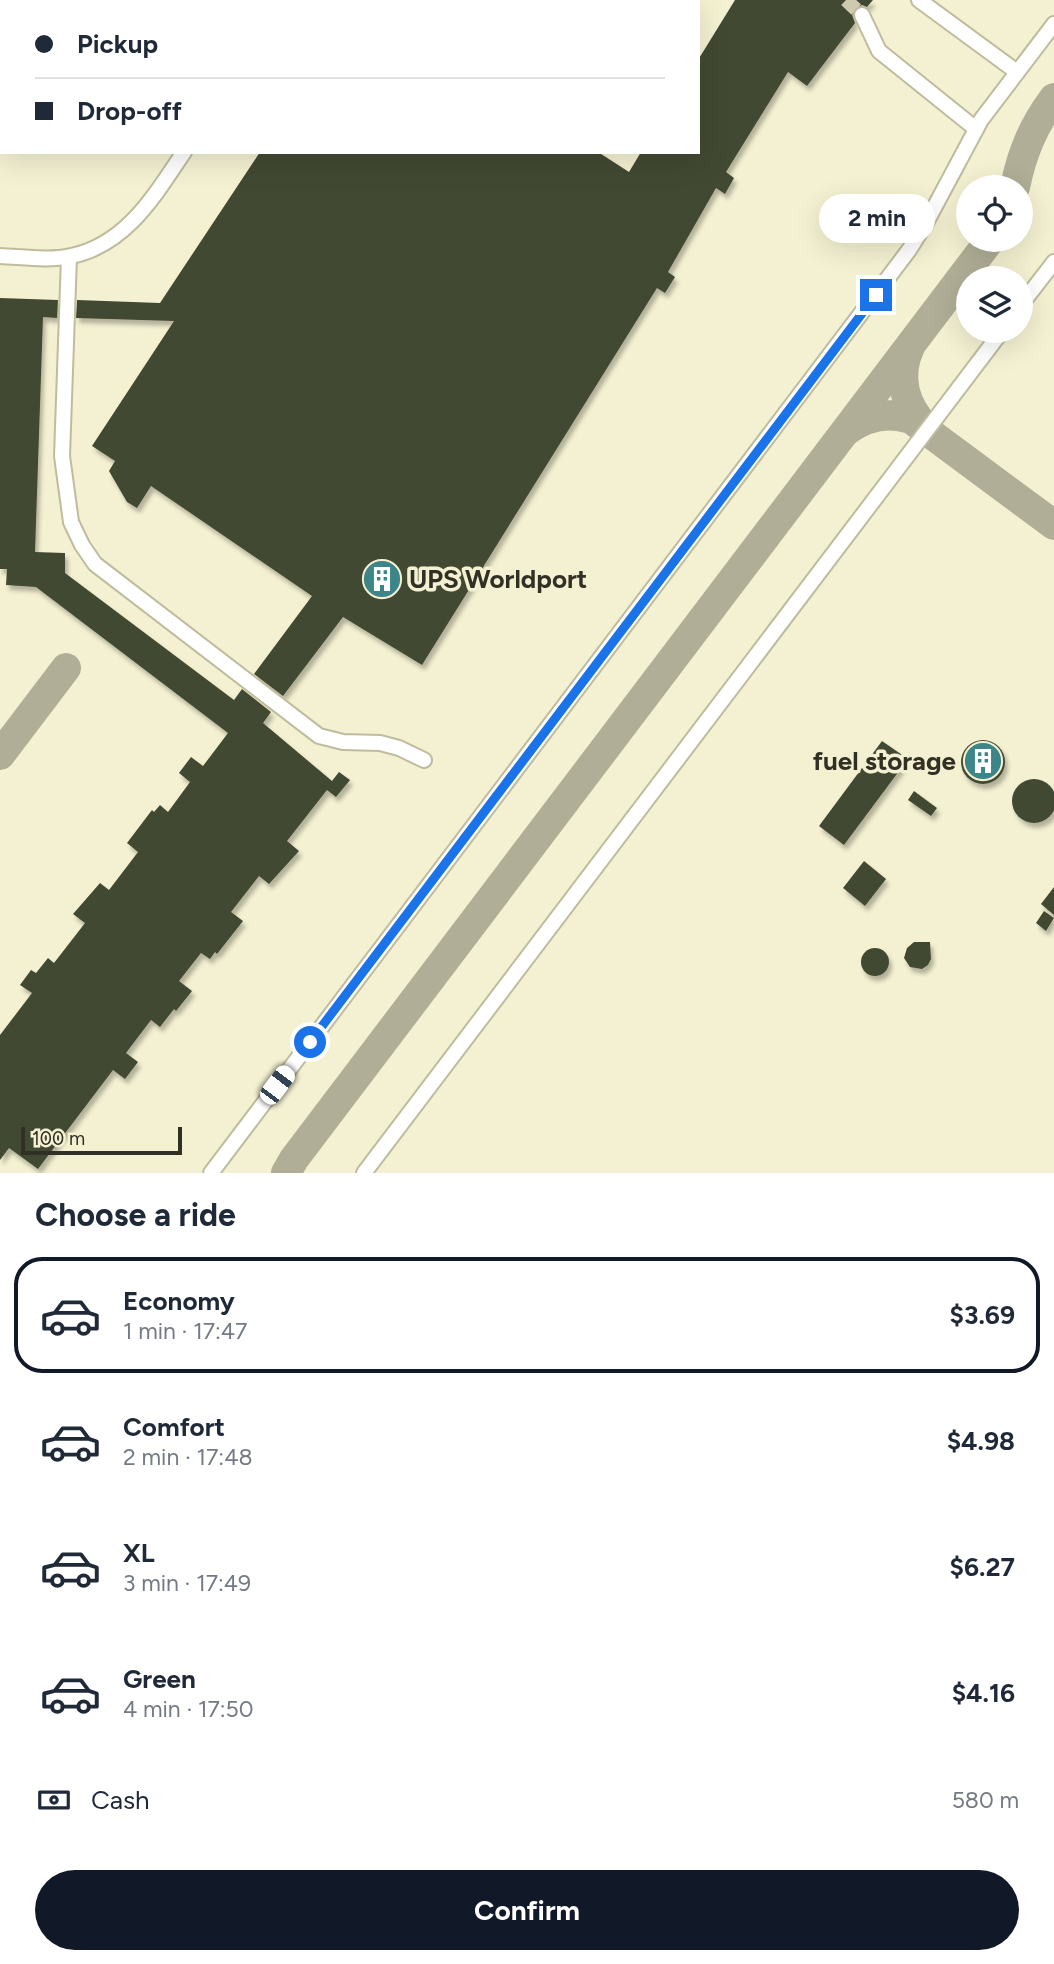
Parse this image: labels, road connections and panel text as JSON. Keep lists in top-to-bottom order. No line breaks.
{"places":{"building":["UPS Worldport","fuel storage"]},"scale_bar":"100 m","page":{"banner":["Pickup","Drop-off"],"bubble":"2 min","scale":"100 m","heading":"Choose a ride","list":[{"name":"Economy","note":"1 min · 17:47","value":"$3.69"},{"name":"Comfort","note":"2 min · 17:48","value":"$4.98"},{"name":"XL","note":"3 min · 17:49","value":"$6.27"},{"name":"Green","note":"4 min · 17:50","value":"$4.16"}],"pay":["Cash","580 m"],"buttons":"Confirm"}}
